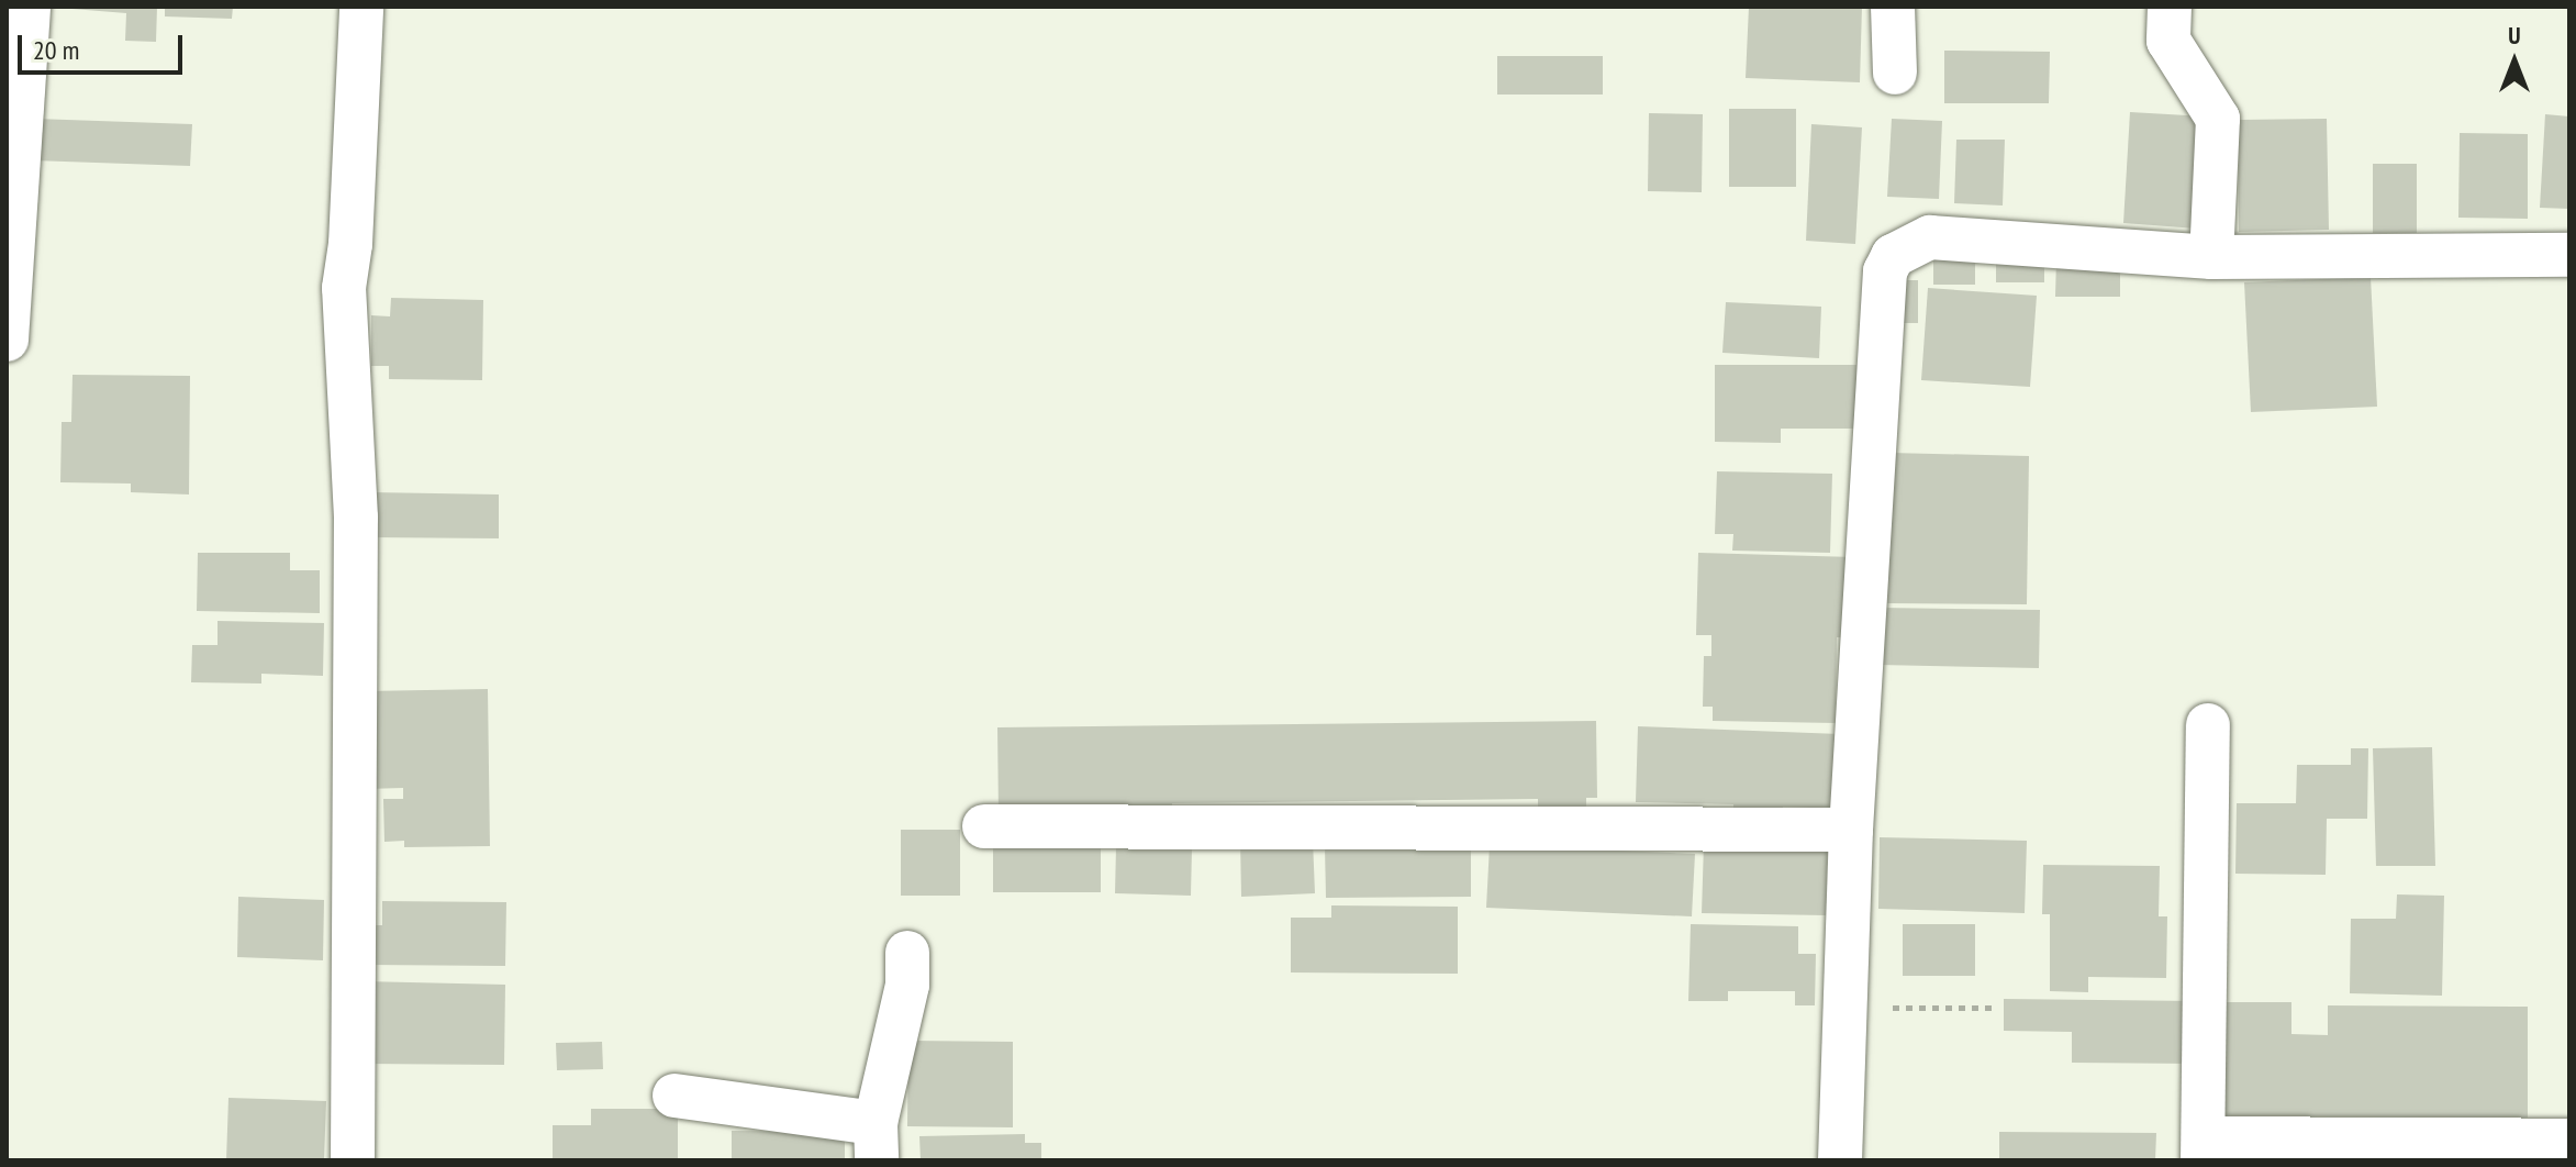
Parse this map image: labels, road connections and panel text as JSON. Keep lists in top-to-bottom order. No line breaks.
{"scale_bar":"20 m","north":"top"}
